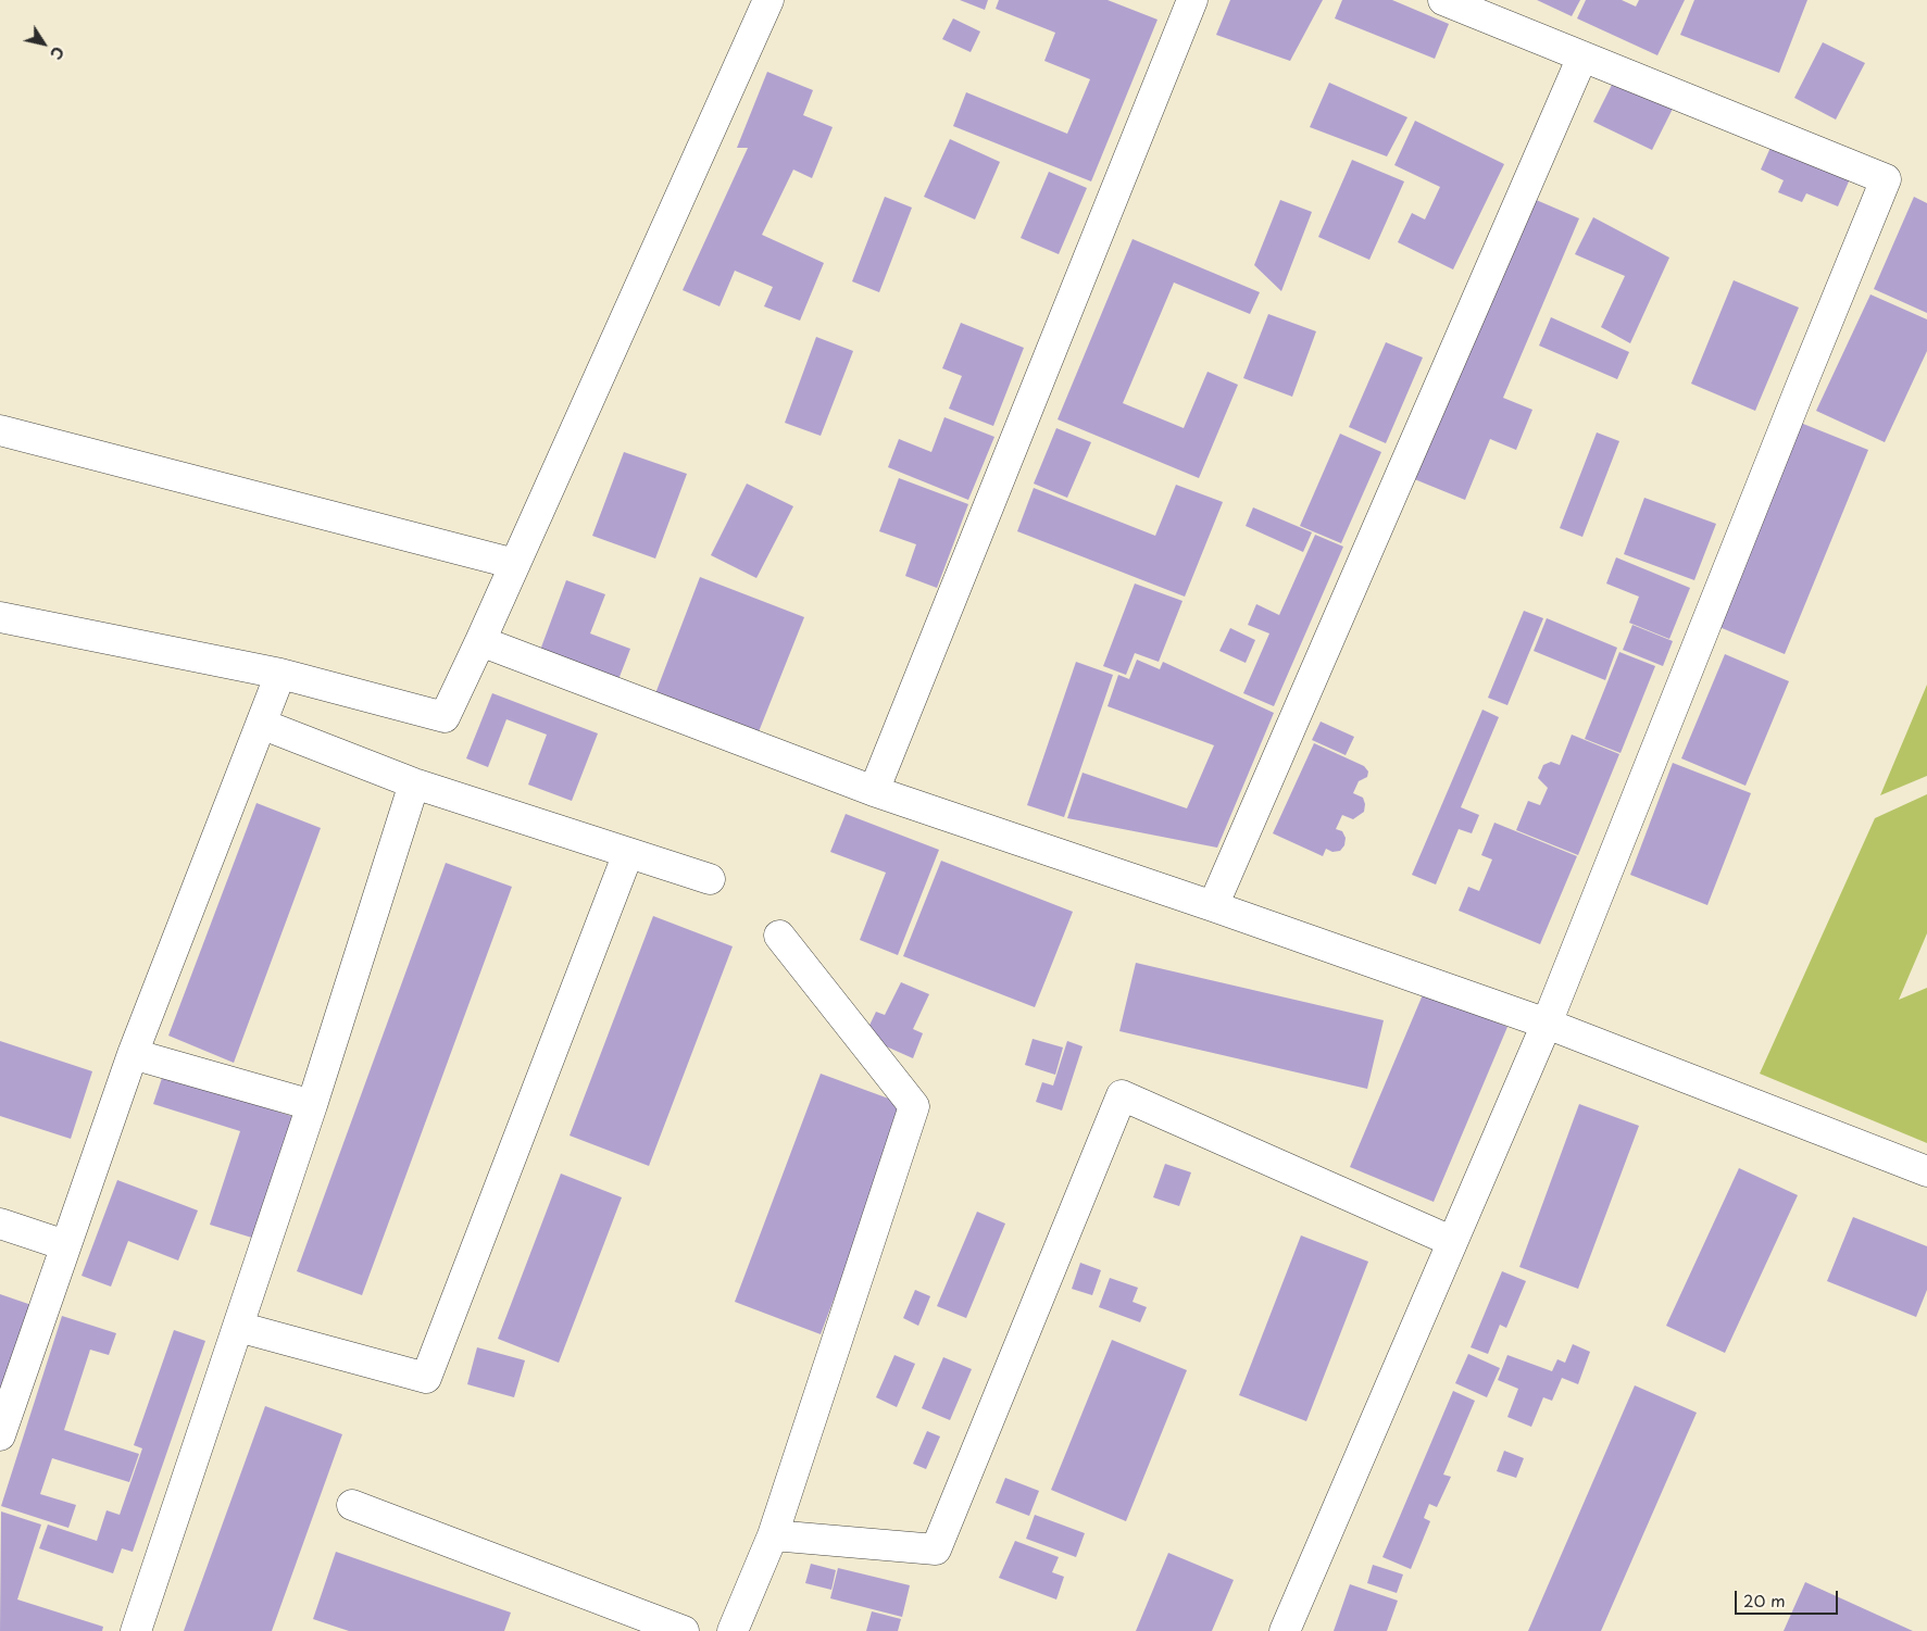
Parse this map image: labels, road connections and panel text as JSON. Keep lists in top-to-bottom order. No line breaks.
{"scale_bar":"20 m","north":"bottom right"}
